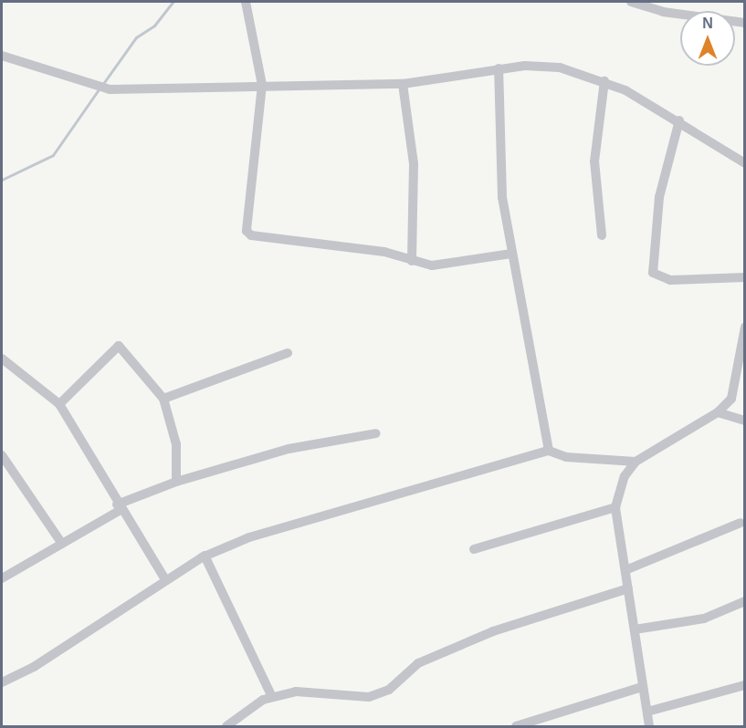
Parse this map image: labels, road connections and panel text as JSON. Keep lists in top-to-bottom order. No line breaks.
{"north":"top"}
